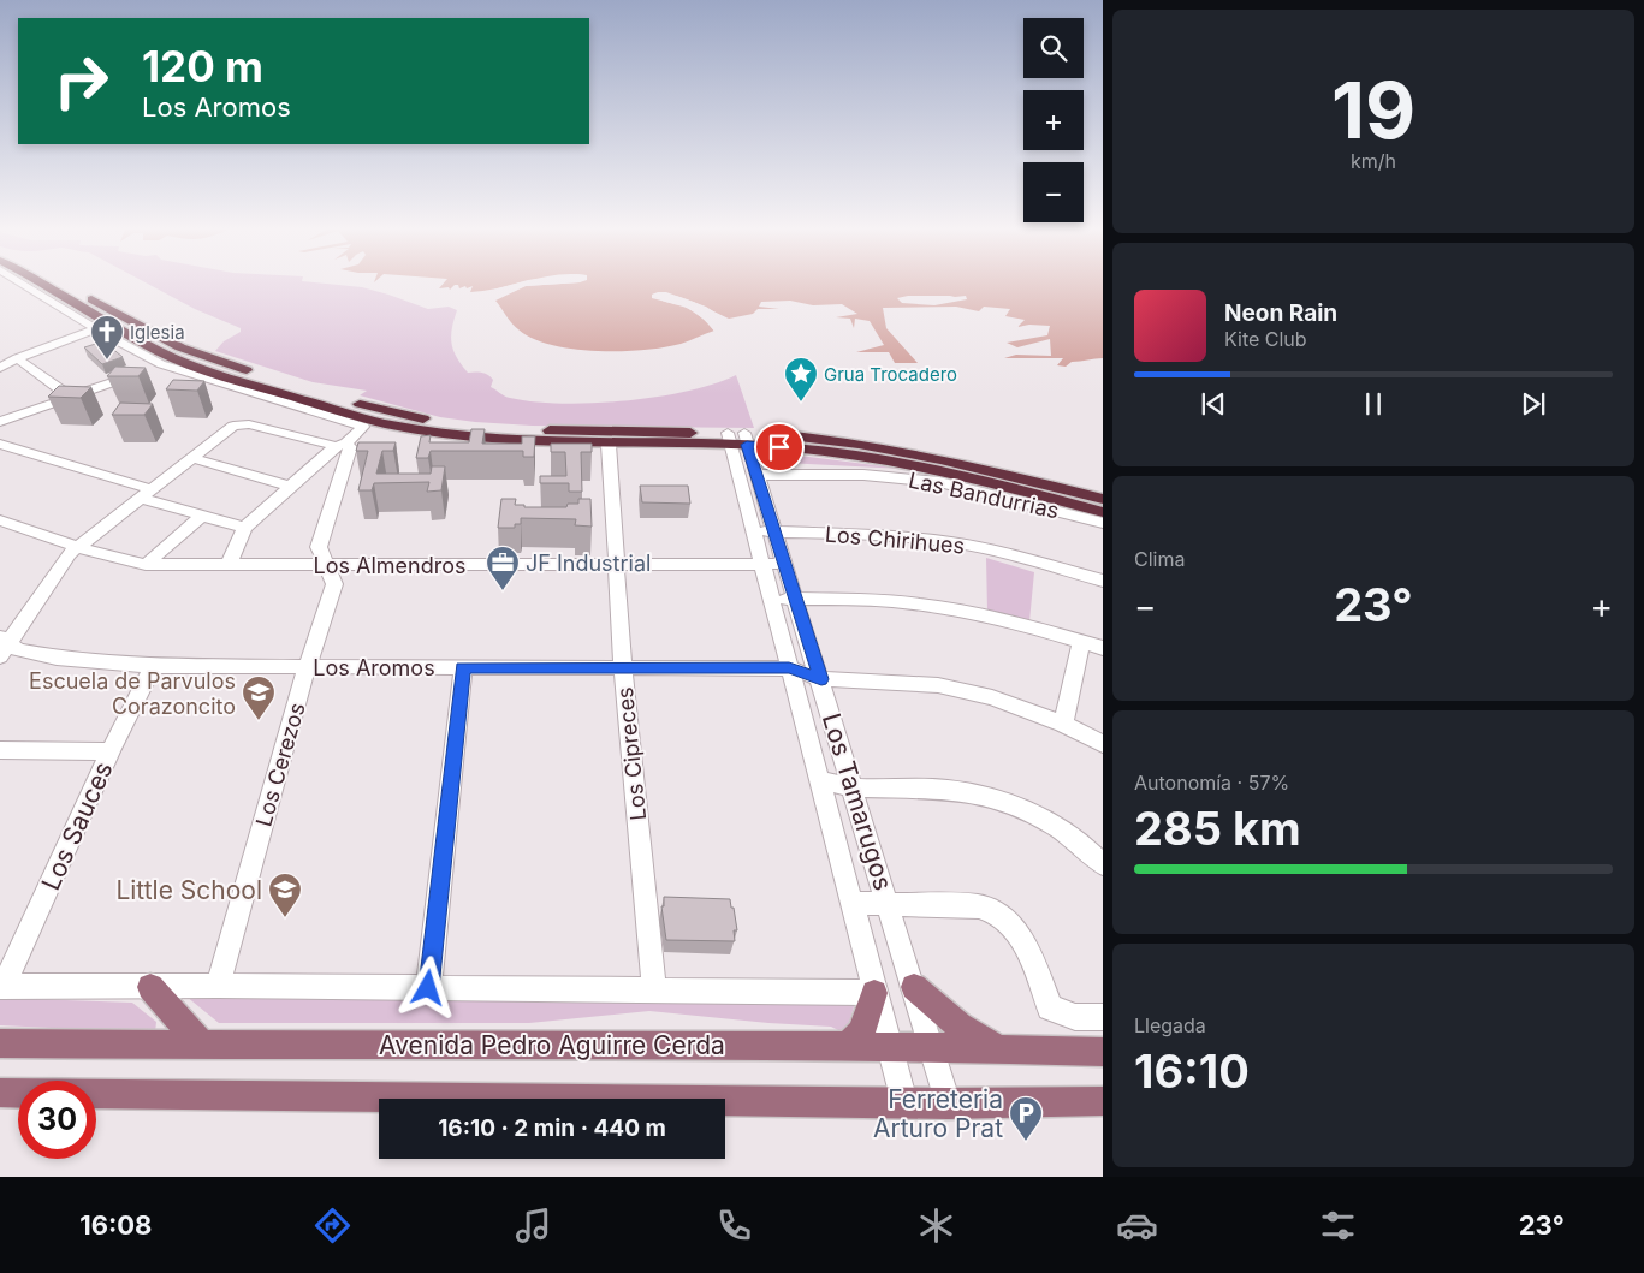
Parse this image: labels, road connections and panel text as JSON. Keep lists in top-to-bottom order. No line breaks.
{"streets":{"main road":["Avenida Pedro Aguirre Cerda"],"street":["Las Bandurrias","Los Chirihues","Los Almendros","Los Aromos","Los Cipreces","Los Cerezos","Los Tamarugos","Los Sauces"]},"crossings":[["Las Bandurrias","Los Tamarugos"],["Los Chirihues","Los Tamarugos"],["Los Almendros","Los Cipreces"],["Los Almendros","Los Cerezos"],["Los Almendros","Los Tamarugos"],["Los Aromos","Los Cipreces"],["Los Aromos","Los Cerezos"],["Los Aromos","Los Tamarugos"],["Los Aromos","Los Sauces"],["Los Tamarugos","Avenida Pedro Aguirre Cerda"]],"places":{"church":["Iglesia"],"place":["Grua Trocadero"],"office":["JF Industrial"],"school or university":["Escuela de Parvulos Corazoncito","Little School"],"parking":["Ferreteria Arturo Prat"]},"page":{"tile":[["19","km/h"],"Clima",["Autonomía · 57%","285 km"],["Llegada","16:10"]],"map_buttons":["+","−"],"turn":["120 m","Los Aromos"],"song":["Neon Rain","Kite Club"],"heat":["−","23°","+"],"limit":"30","trip":"16:10 · 2 min · 440 m","tabs":["16:08","23°"]}}
